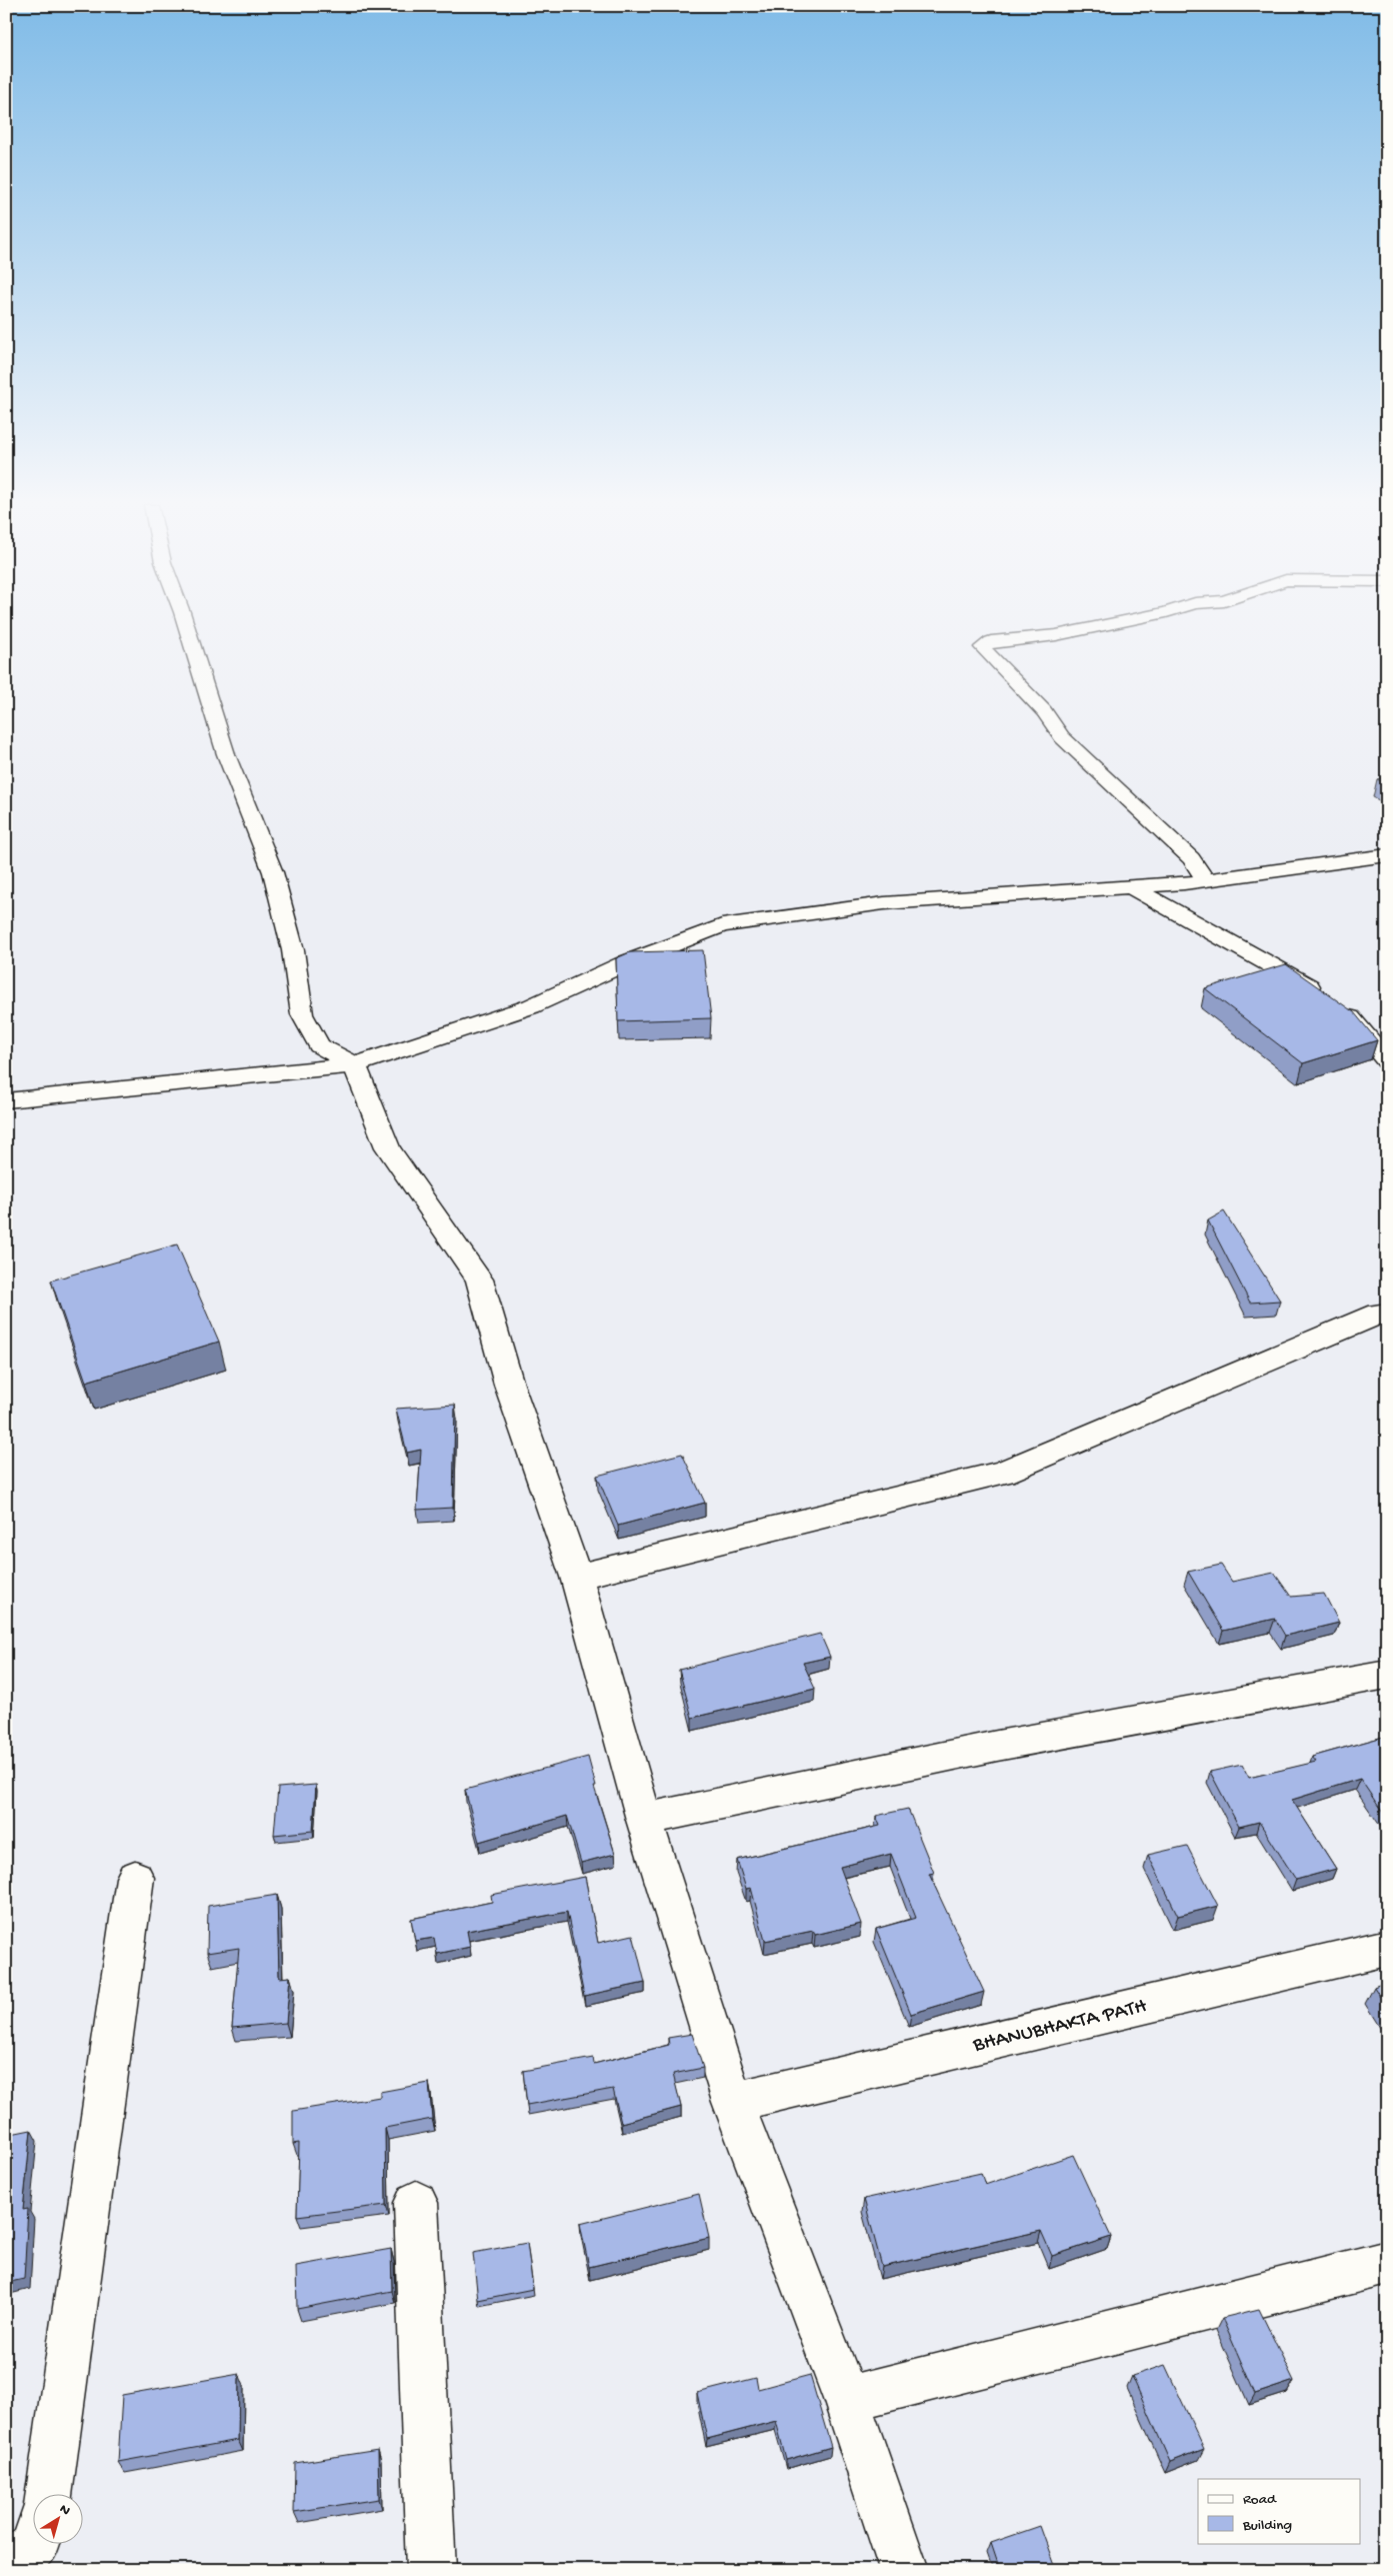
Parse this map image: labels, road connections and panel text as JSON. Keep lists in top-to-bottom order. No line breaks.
{"streets":{"street":["BHANUBHAKTA PATH"]},"legend":["Road","Building"],"north":"top right"}
